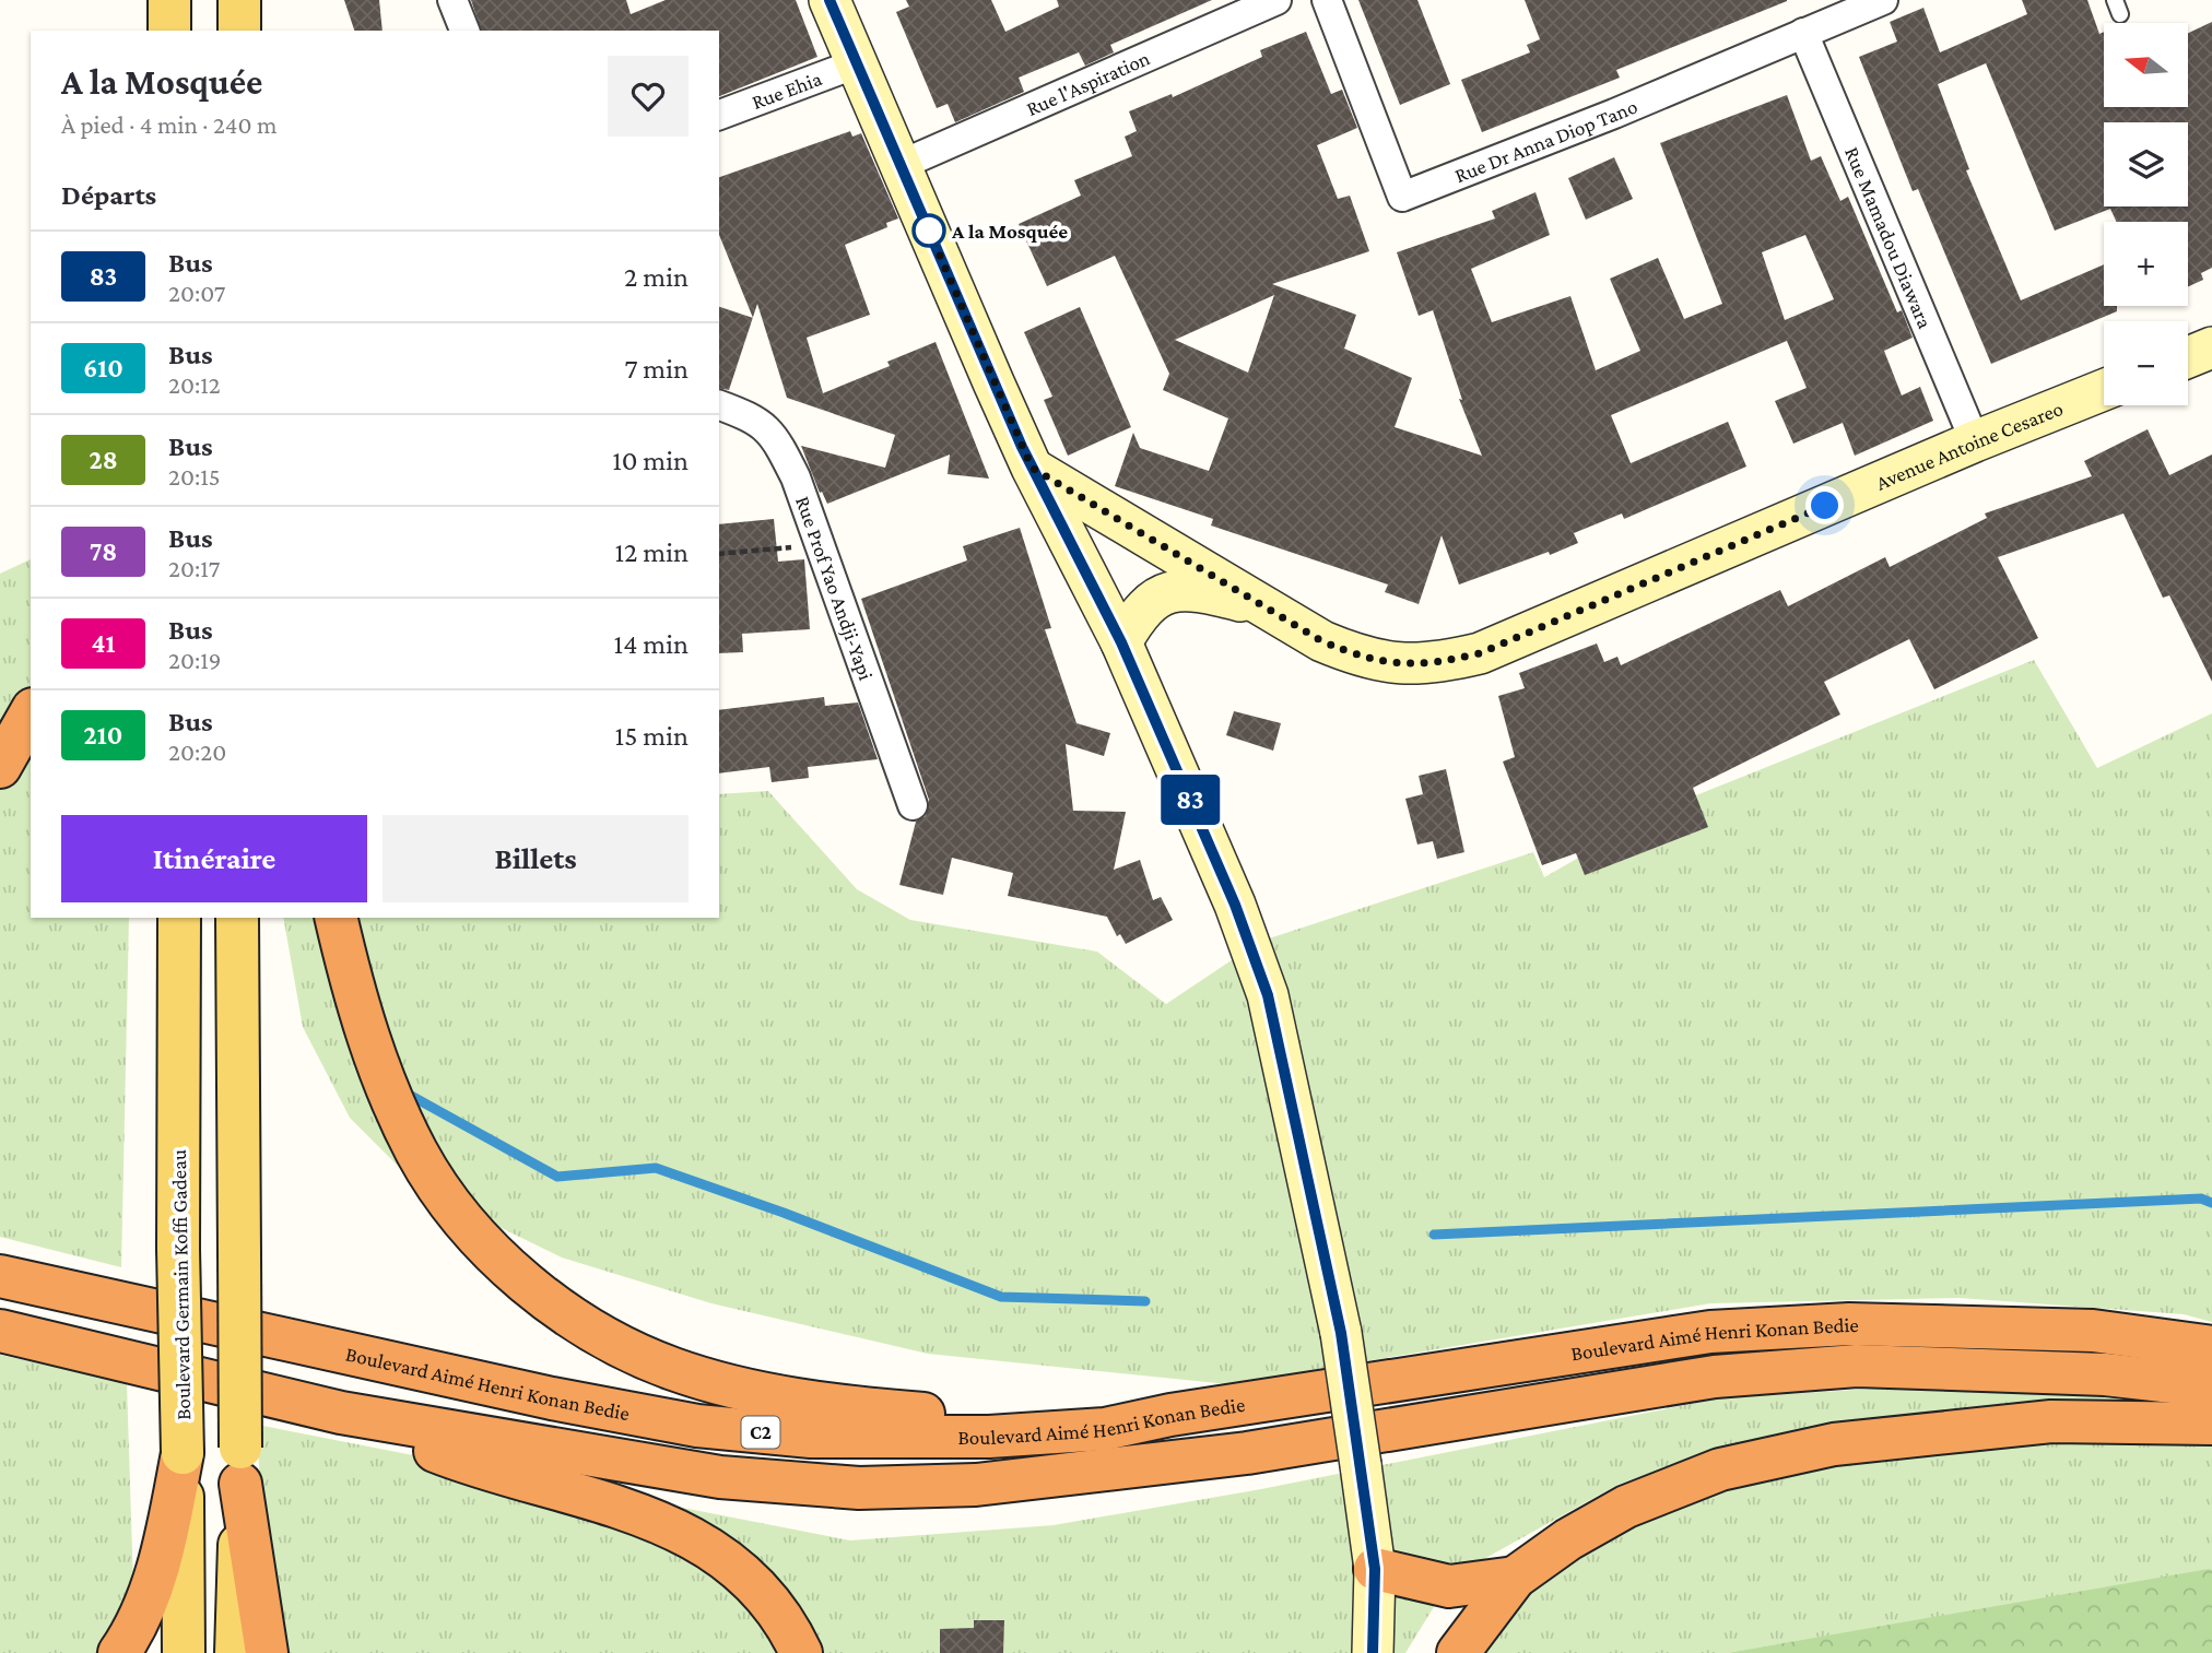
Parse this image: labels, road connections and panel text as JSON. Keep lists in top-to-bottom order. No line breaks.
{"streets":{"highway":["Boulevard Aimé Henri Konan Bedie","C2"],"main road":["Boulevard Germain Koffi Gadeau"],"street":["Rue l'Aspiration","Rue Ehia","Rue Dr Anna Diop Tano","Rue Mamadou Diawara","Avenue Antoine Cesareo","Rue Prof Yao Andji-Yapi"]},"crossings":[["Rue Dr Anna Diop Tano","Rue Mamadou Diawara"],["Rue Mamadou Diawara","Avenue Antoine Cesareo"]],"places":["A la Mosquée"],"lines":["bus line 83"],"north":"left","page":{"on_map":"83","map_buttons":["+","−"],"heading":[["A la Mosquée","À pied · 4 min · 240 m"],"Départs"],"list":[{"mark":"83","name":"Bus","note":"20:07","value":"2 min"},{"mark":"610","name":"Bus","note":"20:12","value":"7 min"},{"mark":"28","name":"Bus","note":"20:15","value":"10 min"},{"mark":"78","name":"Bus","note":"20:17","value":"12 min"},{"mark":"41","name":"Bus","note":"20:19","value":"14 min"},{"mark":"210","name":"Bus","note":"20:20","value":"15 min"}],"buttons":["Itinéraire","Billets"]}}
